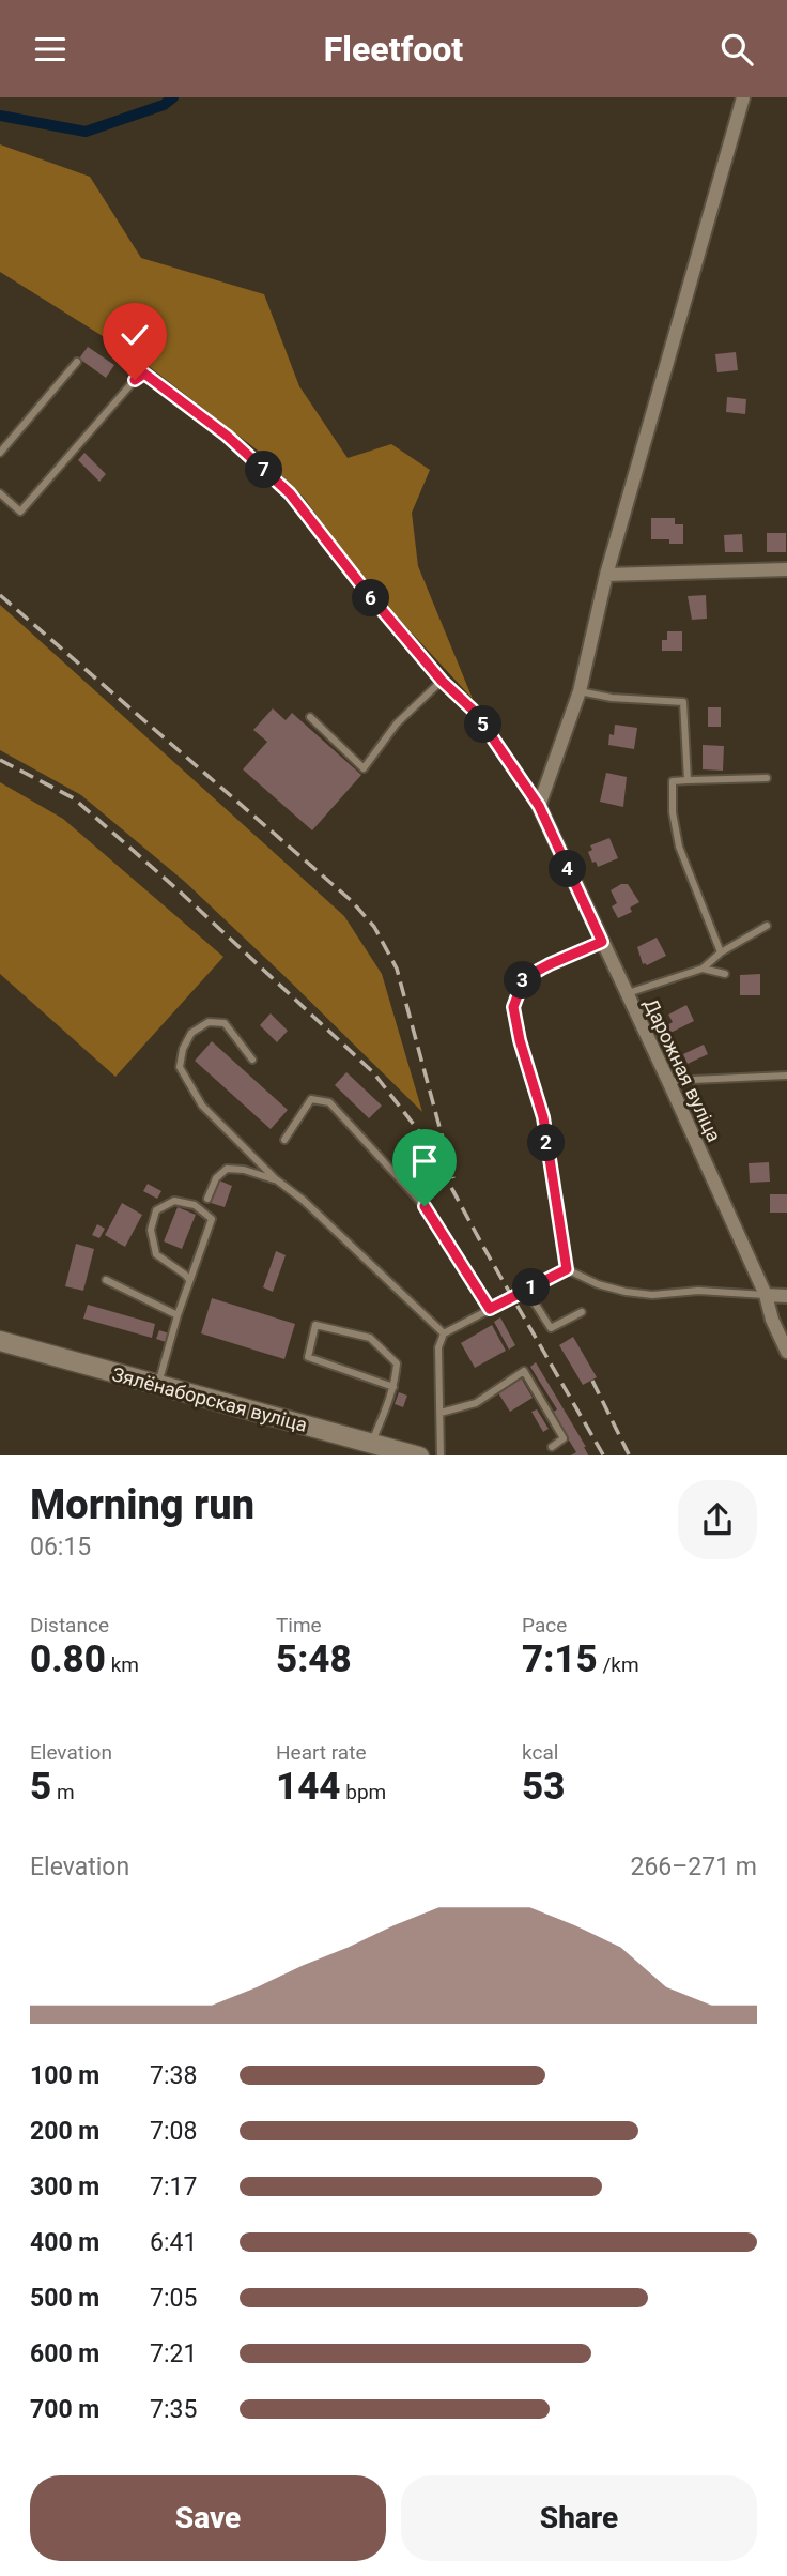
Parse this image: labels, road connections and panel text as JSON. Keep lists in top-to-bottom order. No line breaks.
{"streets":{"main road":["Зялёнаборская вуліца"],"street":["Дарожная вуліца"]},"page":{"header":"Fleetfoot","pins":["7","6","5","4","3","2","1"],"heading":["Morning run","06:15"],"stats":[["Distance","0.80 km"],["Time","5:48"],["Pace","7:15 /km"],["Elevation","5 m"],["Heart rate","144 bpm"],["kcal","53"]],"chart":["Elevation","266–271 m"],"list":[{"name":"100 m","note":"7:38"},{"name":"200 m","note":"7:08"},{"name":"300 m","note":"7:17"},{"name":"400 m","note":"6:41"},{"name":"500 m","note":"7:05"},{"name":"600 m","note":"7:21"},{"name":"700 m","note":"7:35"}],"buttons":["Save","Share"]}}
